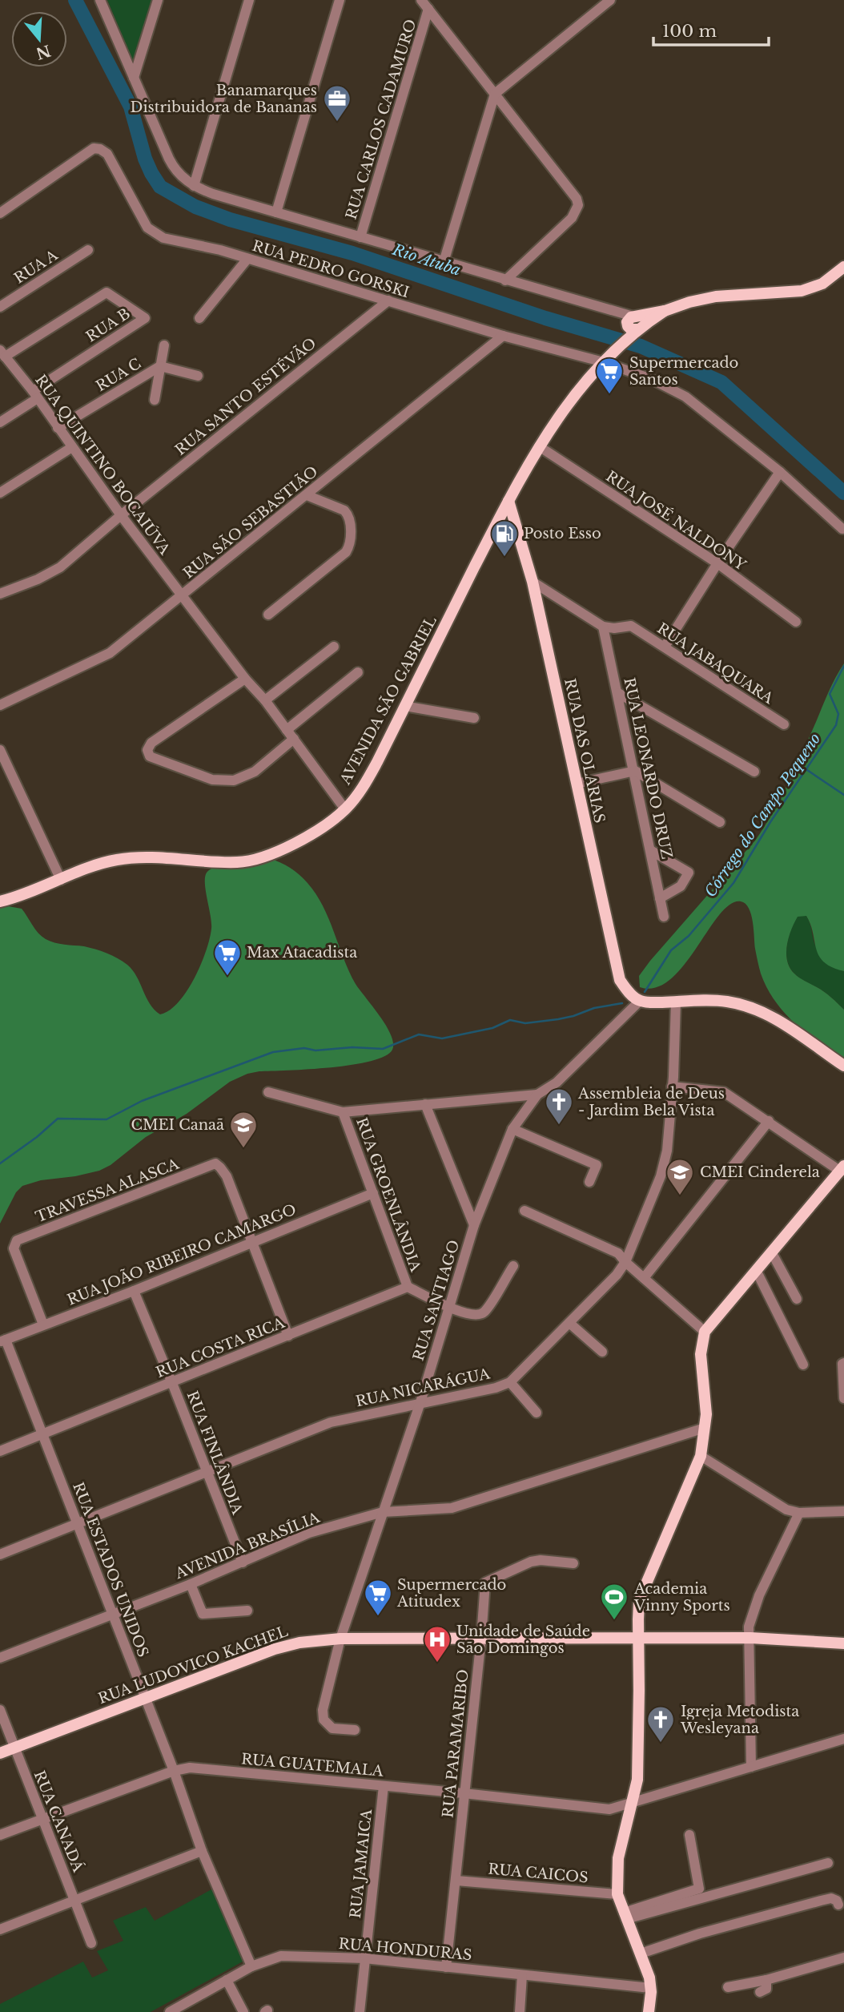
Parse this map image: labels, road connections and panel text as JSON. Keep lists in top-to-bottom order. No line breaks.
{"streets":{"main road":["AVENIDA SÃO GABRIEL","RUA DAS OLARIAS","RUA LUDOVICO KACHEL"],"street":["RUA CARLOS CADAMURO","RUA A","RUA PEDRO GORSKI","RUA B","RUA C","RUA SANTO ESTÉVÃO","RUA QUINTINO BOCAIÚVA","RUA JOSÉ NALDONY","RUA SÃO SEBASTIÃO","RUA JABAQUARA","RUA LEONARDO DRUZ","TRAVESSA ALASCA","RUA GROENLÂNDIA","RUA JOÃO RIBEIRO CAMARGO","RUA SANTIAGO","RUA COSTA RICA","RUA NICARÁGUA","RUA FINLÂNDIA","AVENIDA BRASÍLIA","RUA ESTADOS UNIDOS","RUA PARAMARIBO","RUA GUATEMALA","RUA CANADÁ","RUA JAMAICA","RUA CAICOS","RUA HONDURAS"]},"crossings":[["RUA PEDRO GORSKI","RUA SANTO ESTÉVÃO"],["RUA PEDRO GORSKI","RUA SÃO SEBASTIÃO"],["RUA PEDRO GORSKI","AVENIDA SÃO GABRIEL"],["RUA B","RUA QUINTINO BOCAIÚVA"],["RUA C","RUA QUINTINO BOCAIÚVA"],["RUA SANTO ESTÉVÃO","RUA QUINTINO BOCAIÚVA"],["RUA QUINTINO BOCAIÚVA","RUA SÃO SEBASTIÃO"],["RUA QUINTINO BOCAIÚVA","AVENIDA SÃO GABRIEL"],["RUA JOSÉ NALDONY","AVENIDA SÃO GABRIEL"],["RUA JABAQUARA","RUA LEONARDO DRUZ"],["AVENIDA SÃO GABRIEL","RUA DAS OLARIAS"],["RUA DAS OLARIAS","RUA SANTIAGO"],["TRAVESSA ALASCA","RUA JOÃO RIBEIRO CAMARGO"],["RUA GROENLÂNDIA","RUA JOÃO RIBEIRO CAMARGO"],["RUA GROENLÂNDIA","RUA COSTA RICA"],["RUA JOÃO RIBEIRO CAMARGO","RUA FINLÂNDIA"],["RUA JOÃO RIBEIRO CAMARGO","RUA ESTADOS UNIDOS"],["RUA SANTIAGO","RUA NICARÁGUA"],["RUA SANTIAGO","AVENIDA BRASÍLIA"],["RUA SANTIAGO","RUA LUDOVICO KACHEL"],["RUA COSTA RICA","RUA FINLÂNDIA"],["RUA COSTA RICA","RUA ESTADOS UNIDOS"],["RUA NICARÁGUA","RUA FINLÂNDIA"],["RUA NICARÁGUA","RUA ESTADOS UNIDOS"],["RUA FINLÂNDIA","AVENIDA BRASÍLIA"],["AVENIDA BRASÍLIA","RUA ESTADOS UNIDOS"],["RUA ESTADOS UNIDOS","RUA LUDOVICO KACHEL"],["RUA ESTADOS UNIDOS","RUA GUATEMALA"],["RUA ESTADOS UNIDOS","RUA HONDURAS"],["RUA LUDOVICO KACHEL","RUA PARAMARIBO"],["RUA LUDOVICO KACHEL","RUA CANADÁ"],["RUA PARAMARIBO","RUA GUATEMALA"],["RUA PARAMARIBO","RUA CAICOS"],["RUA PARAMARIBO","RUA HONDURAS"],["RUA GUATEMALA","RUA CANADÁ"],["RUA GUATEMALA","RUA JAMAICA"],["RUA JAMAICA","RUA HONDURAS"]],"water":["Rio Atuba","Córrego do Campo Pequeno"],"places":{"office":["Banamarques Distribuidora de Bananas"],"supermarket":["Supermercado Santos","Max Atacadista","Supermercado Atitudex"],"fuel station":["Posto Esso"],"church":["Assembleia de Deus - Jardim Bela Vista","Igreja Metodista Wesleyana"],"school or university":["CMEI Canaã","CMEI Cinderela"],"sports":["Academia Vinny Sports"],"hospital":["Unidade de Saúde São Domingos"]},"scale_bar":"100 m","north":"bottom"}
